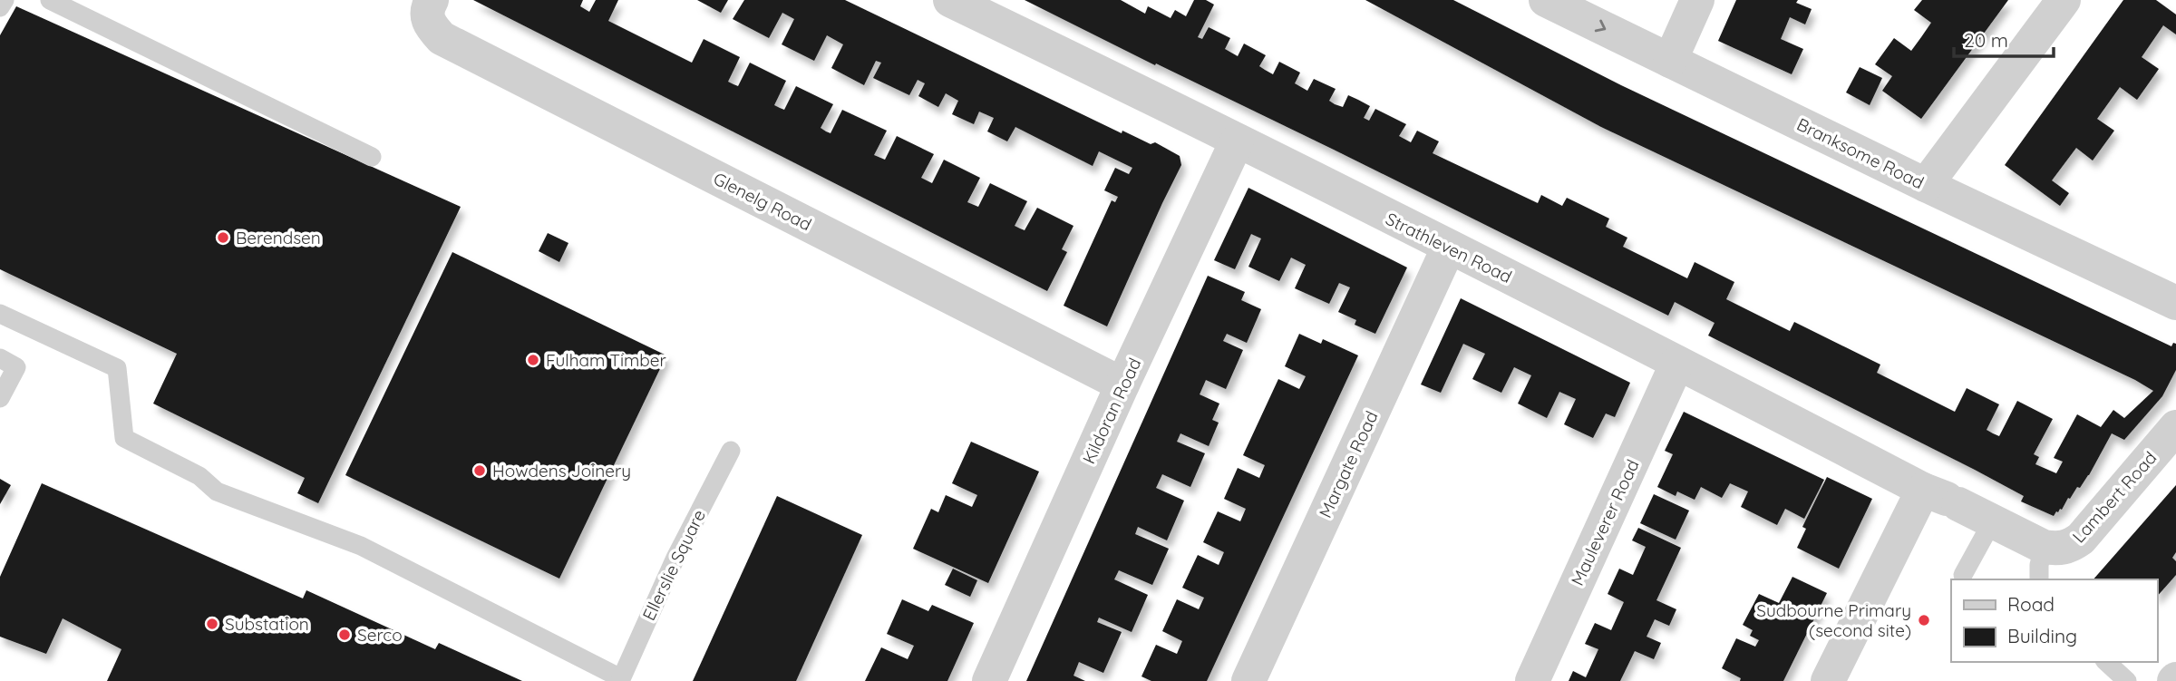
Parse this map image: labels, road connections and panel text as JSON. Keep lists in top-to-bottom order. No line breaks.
{"streets":{"street":["Branksome Road","Glenelg Road","Strathleven Road","Kildoran Road","Margate Road","Lambert Road","Mauleverer Road"],"lane":["Ellerslie Square"]},"crossings":[["Glenelg Road","Kildoran Road"],["Strathleven Road","Kildoran Road"],["Strathleven Road","Margate Road"],["Strathleven Road","Lambert Road"],["Strathleven Road","Mauleverer Road"]],"places":["Berendsen","Fulham Timber","Howdens Joinery","Sudbourne Primary (second site)","Substation","Serco"],"legend":["Road","Building"],"scale_bar":"20 m"}
